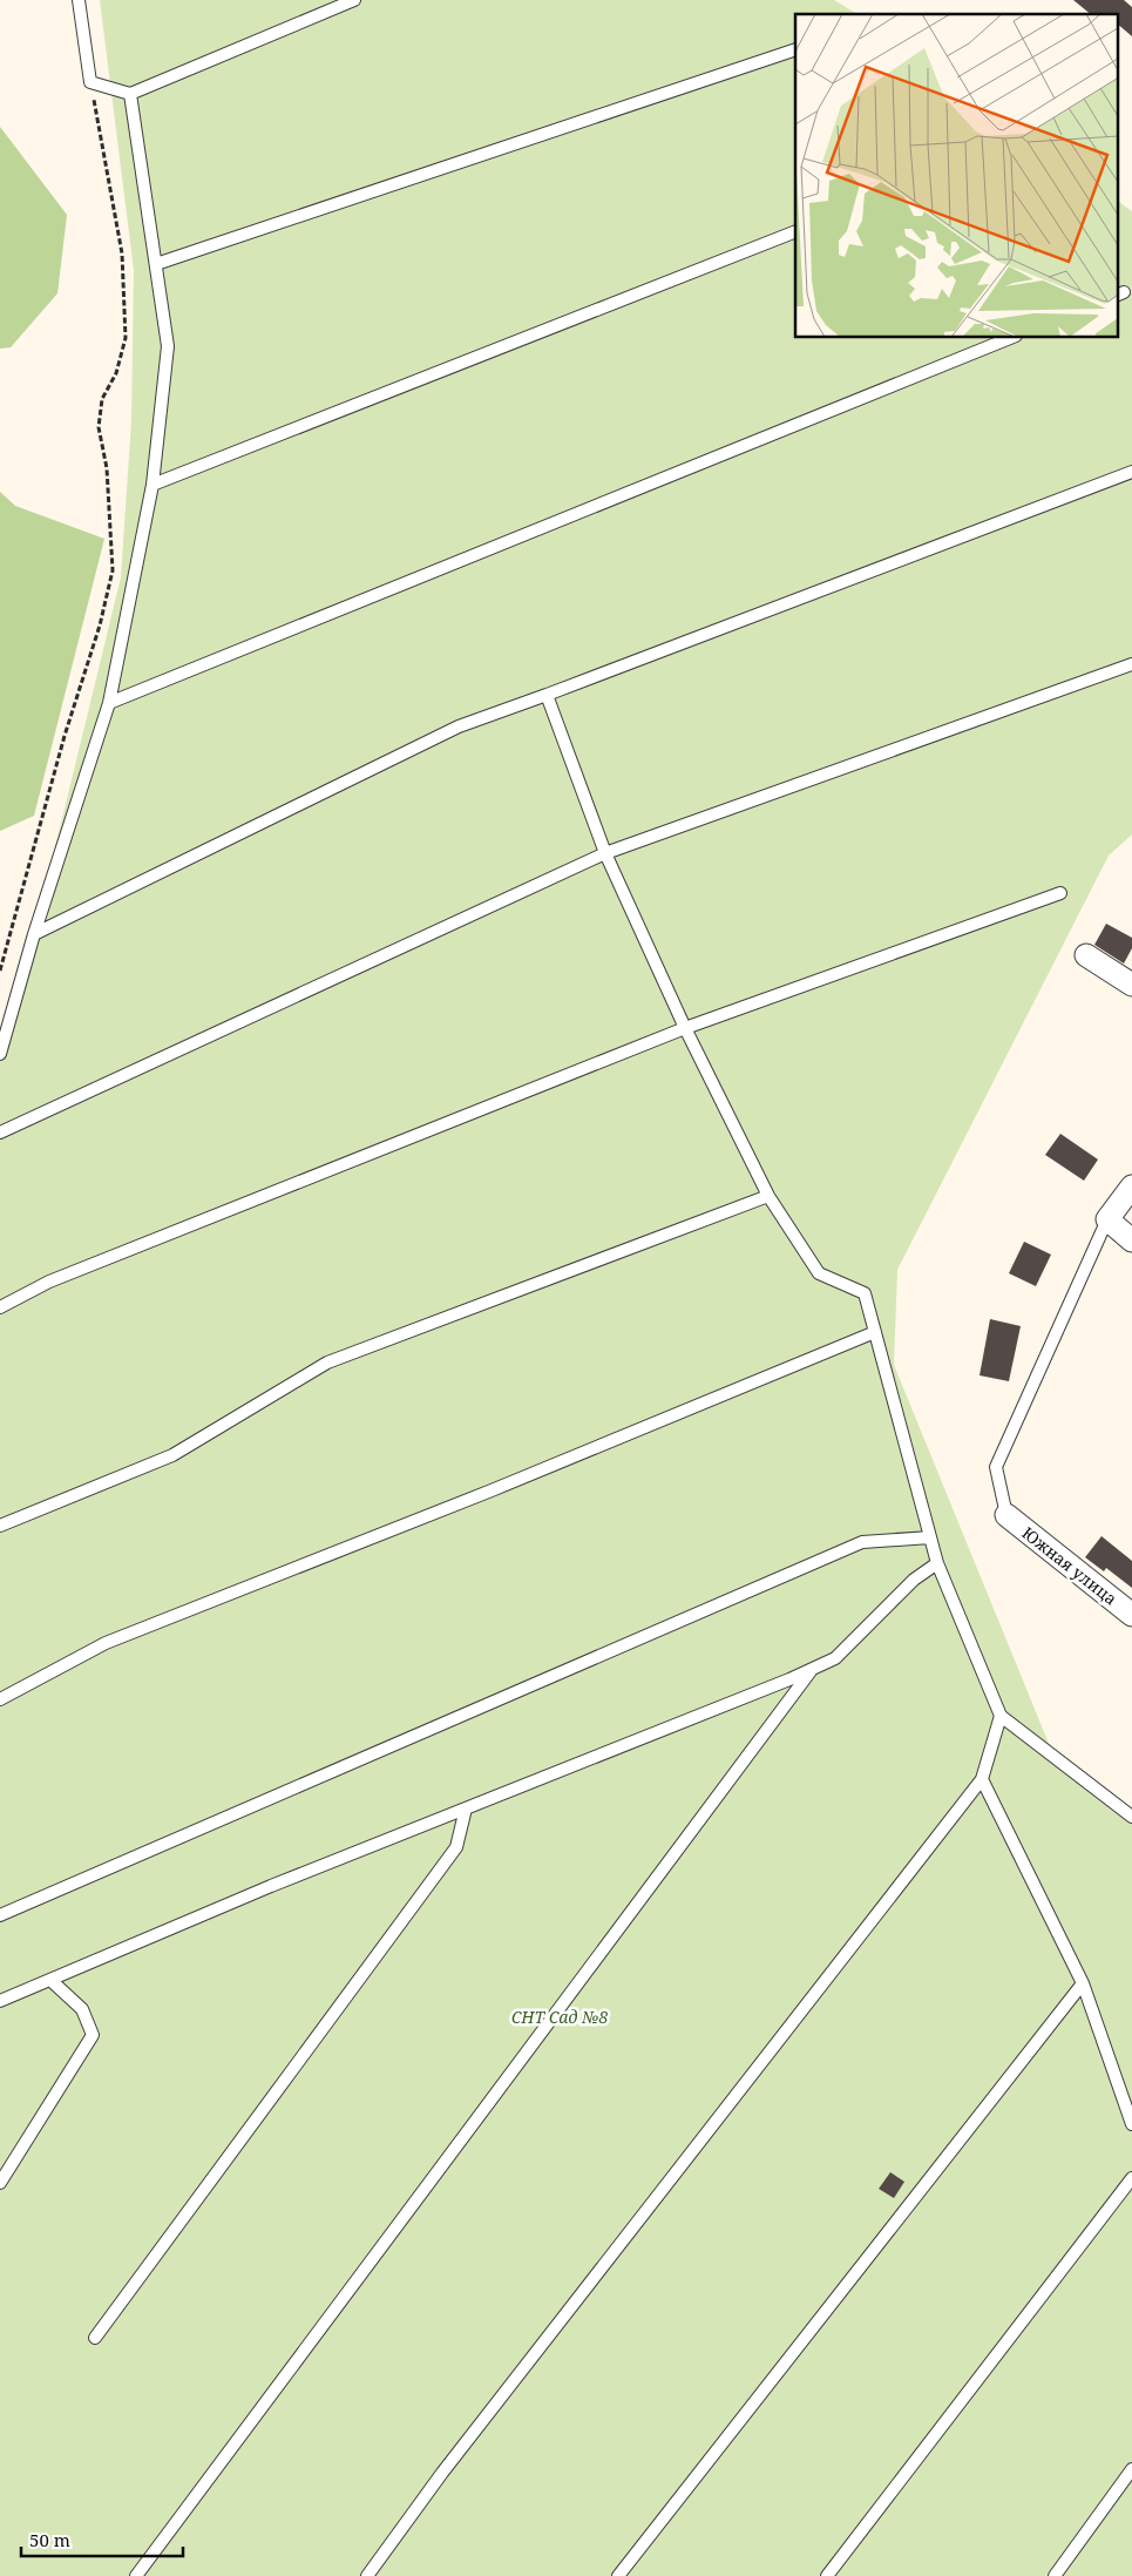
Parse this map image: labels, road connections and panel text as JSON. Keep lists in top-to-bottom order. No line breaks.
{"streets":{"street":["Южная улица"]},"parks":["СНТ Сад №8"],"scale_bar":"50 m"}
